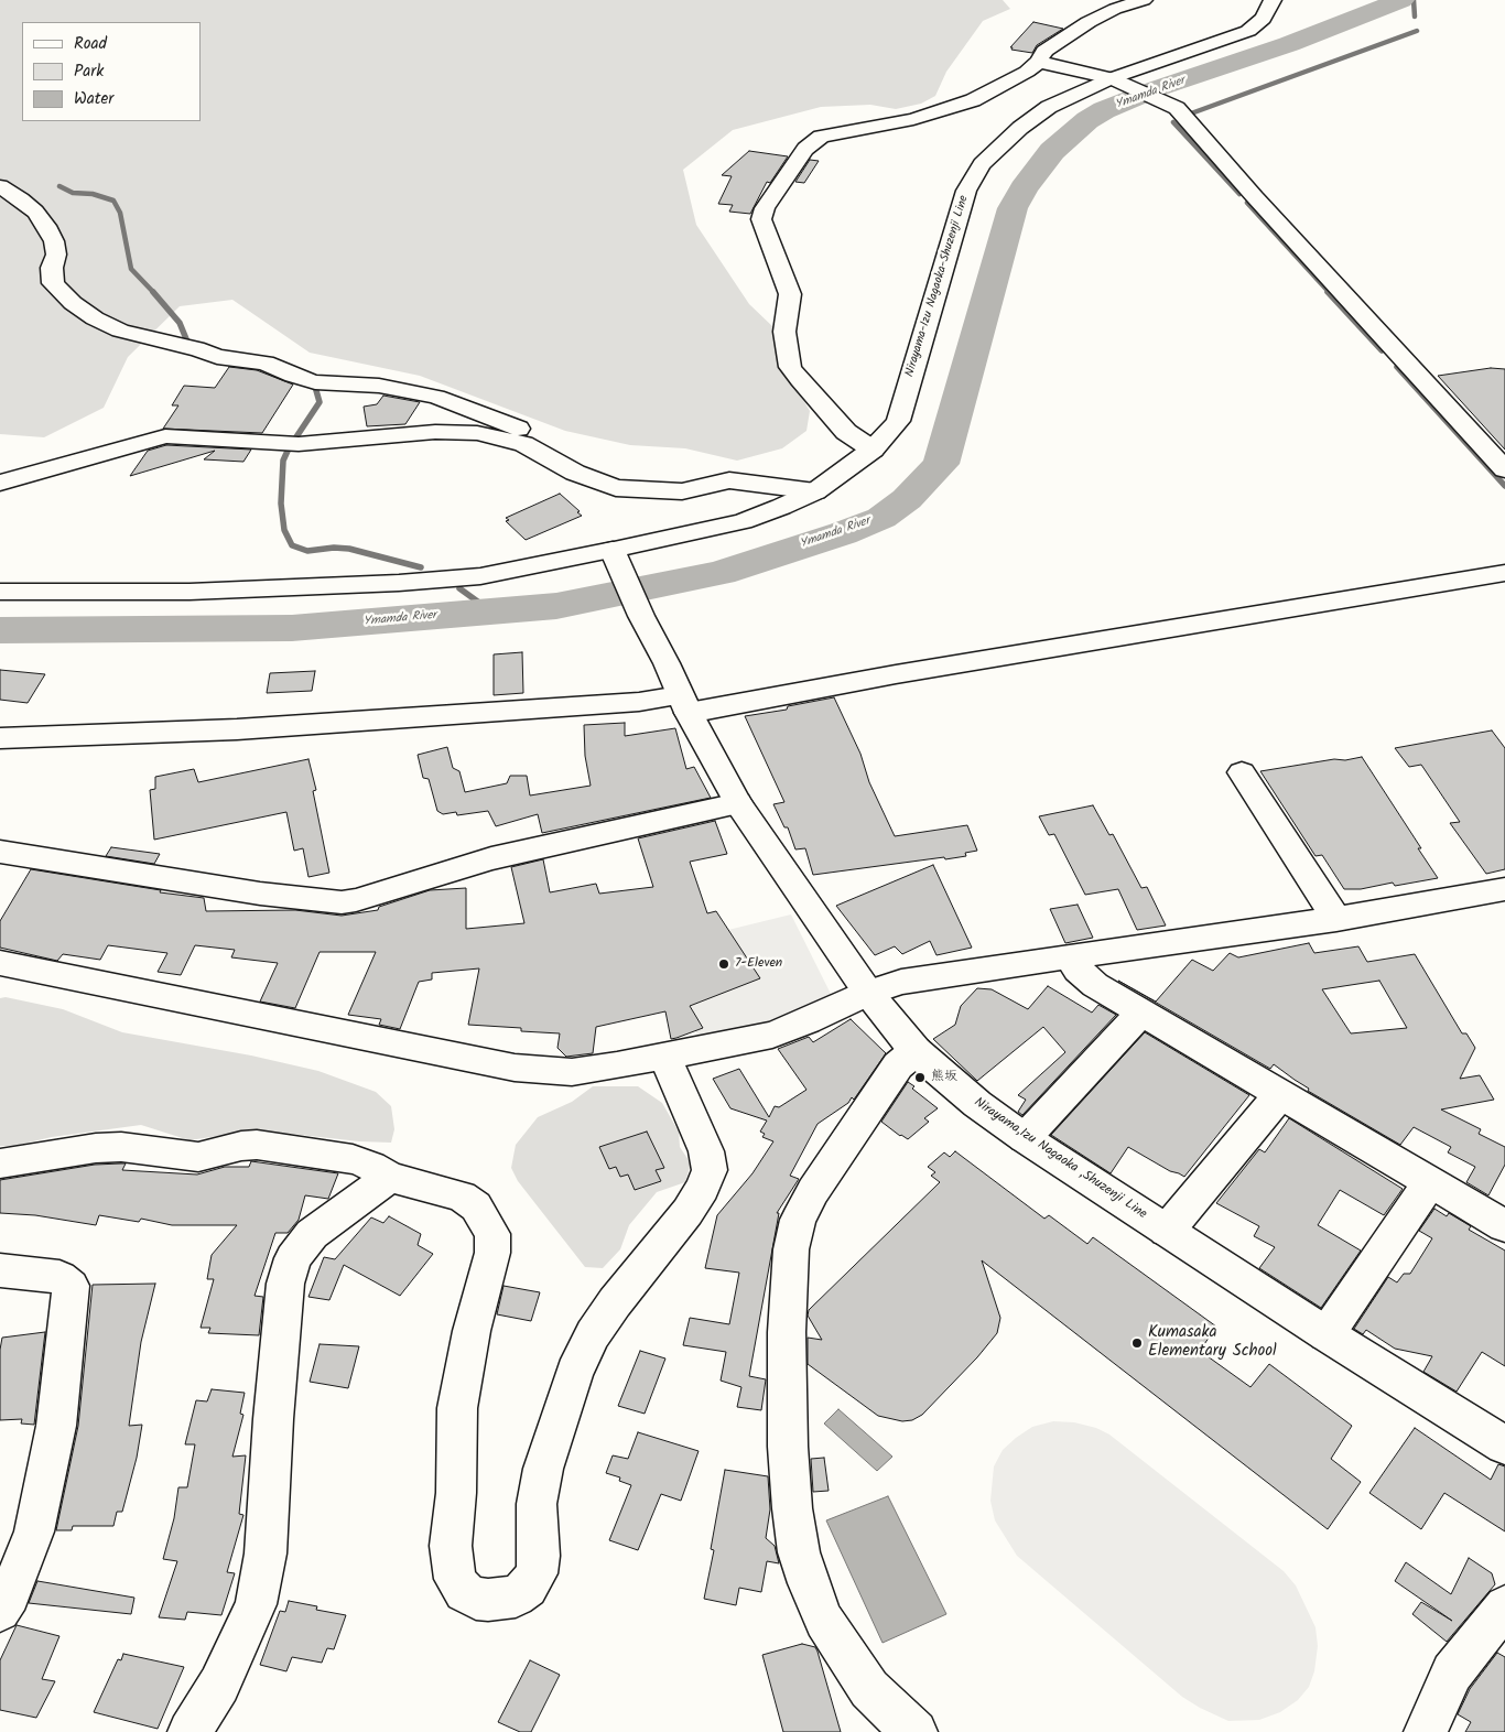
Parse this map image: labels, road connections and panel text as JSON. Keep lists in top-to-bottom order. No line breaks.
{"streets":{"street":["Nirayama-Izu Nagaoka-Shuzenji Line","Nirayama,Izu Nagaoka ,Shuzenji Line"]},"crossings":[["Nirayama-Izu Nagaoka-Shuzenji Line","Nirayama,Izu Nagaoka ,Shuzenji Line"]],"water":["Ymamda River"],"places":["7-Eleven","熊坂","Kumasaka Elementary School"],"legend":["Road","Park","Water"]}
